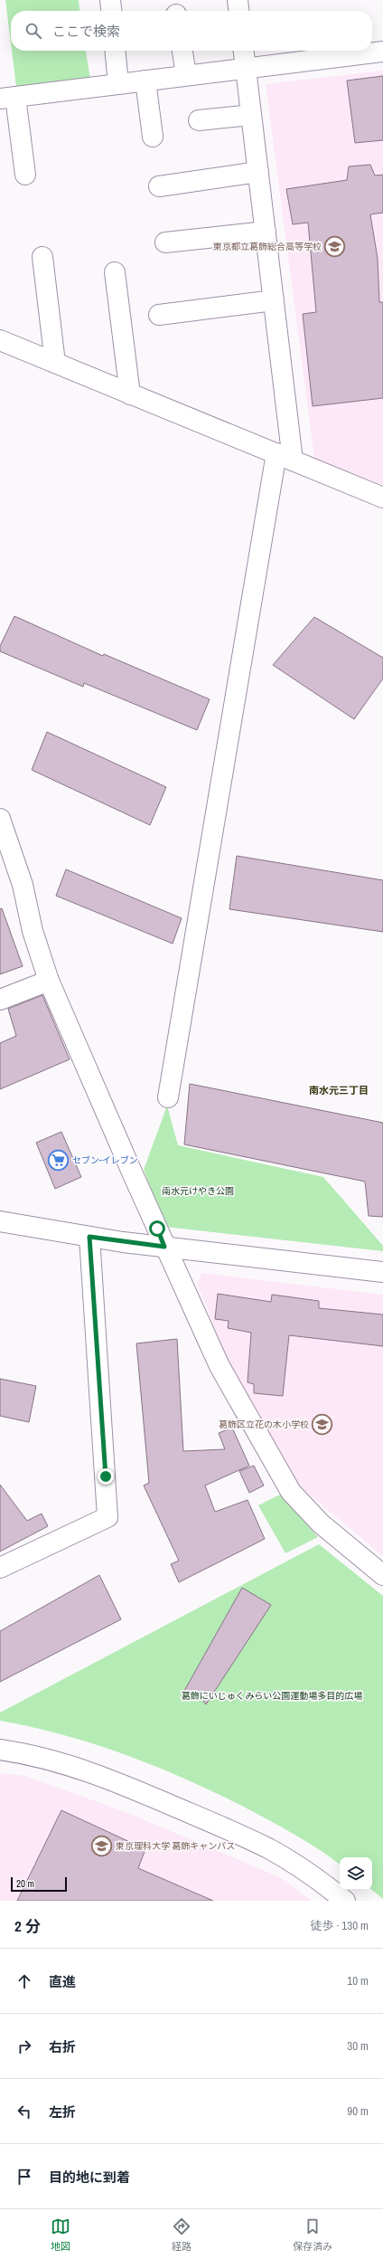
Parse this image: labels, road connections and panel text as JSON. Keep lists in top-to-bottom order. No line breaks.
{"districts":["南水元三丁目"],"parks":["南水元けやき公園","葛飾にいじゅくみらい公園運動場多目的広場"],"places":{"school or university":["東京都立葛飾総合高等学校","葛飾区立花の木小学校","東京理科大学 葛飾キャンパス"],"supermarket":["セブン-イレブン"]},"scale_bar":"20 m","page":{"search":"ここで検索","scale":"20 m","heading":["2 分","徒歩 · 130 m"],"list":[["直進","10 m"],["右折","30 m"],["左折","90 m"],"目的地に到着"],"nav":["地図","経路","保存済み"]}}
